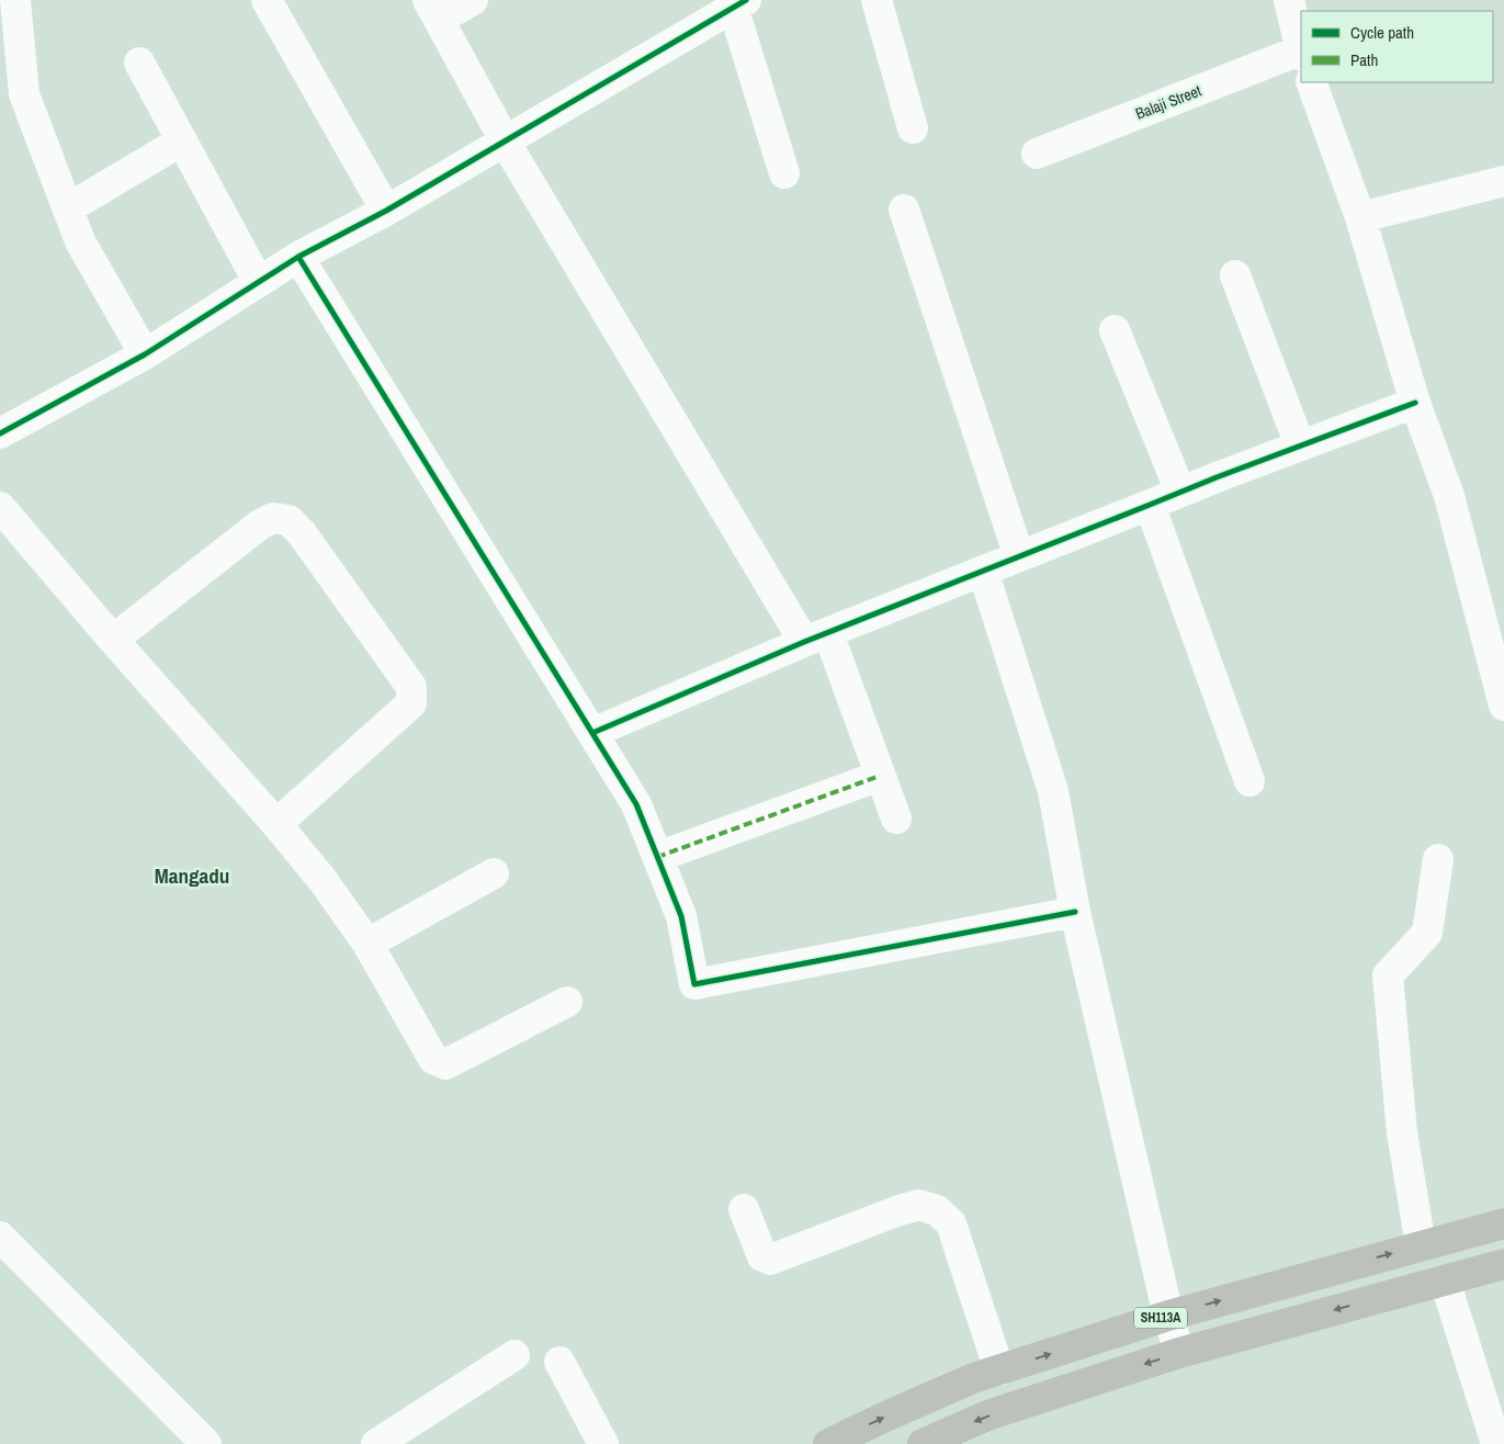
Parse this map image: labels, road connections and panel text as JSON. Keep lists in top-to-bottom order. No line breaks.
{"streets":{"main road":["SH113A"],"street":["Balaji Street"]},"districts":["Mangadu"],"legend":["Cycle path","Path"]}
